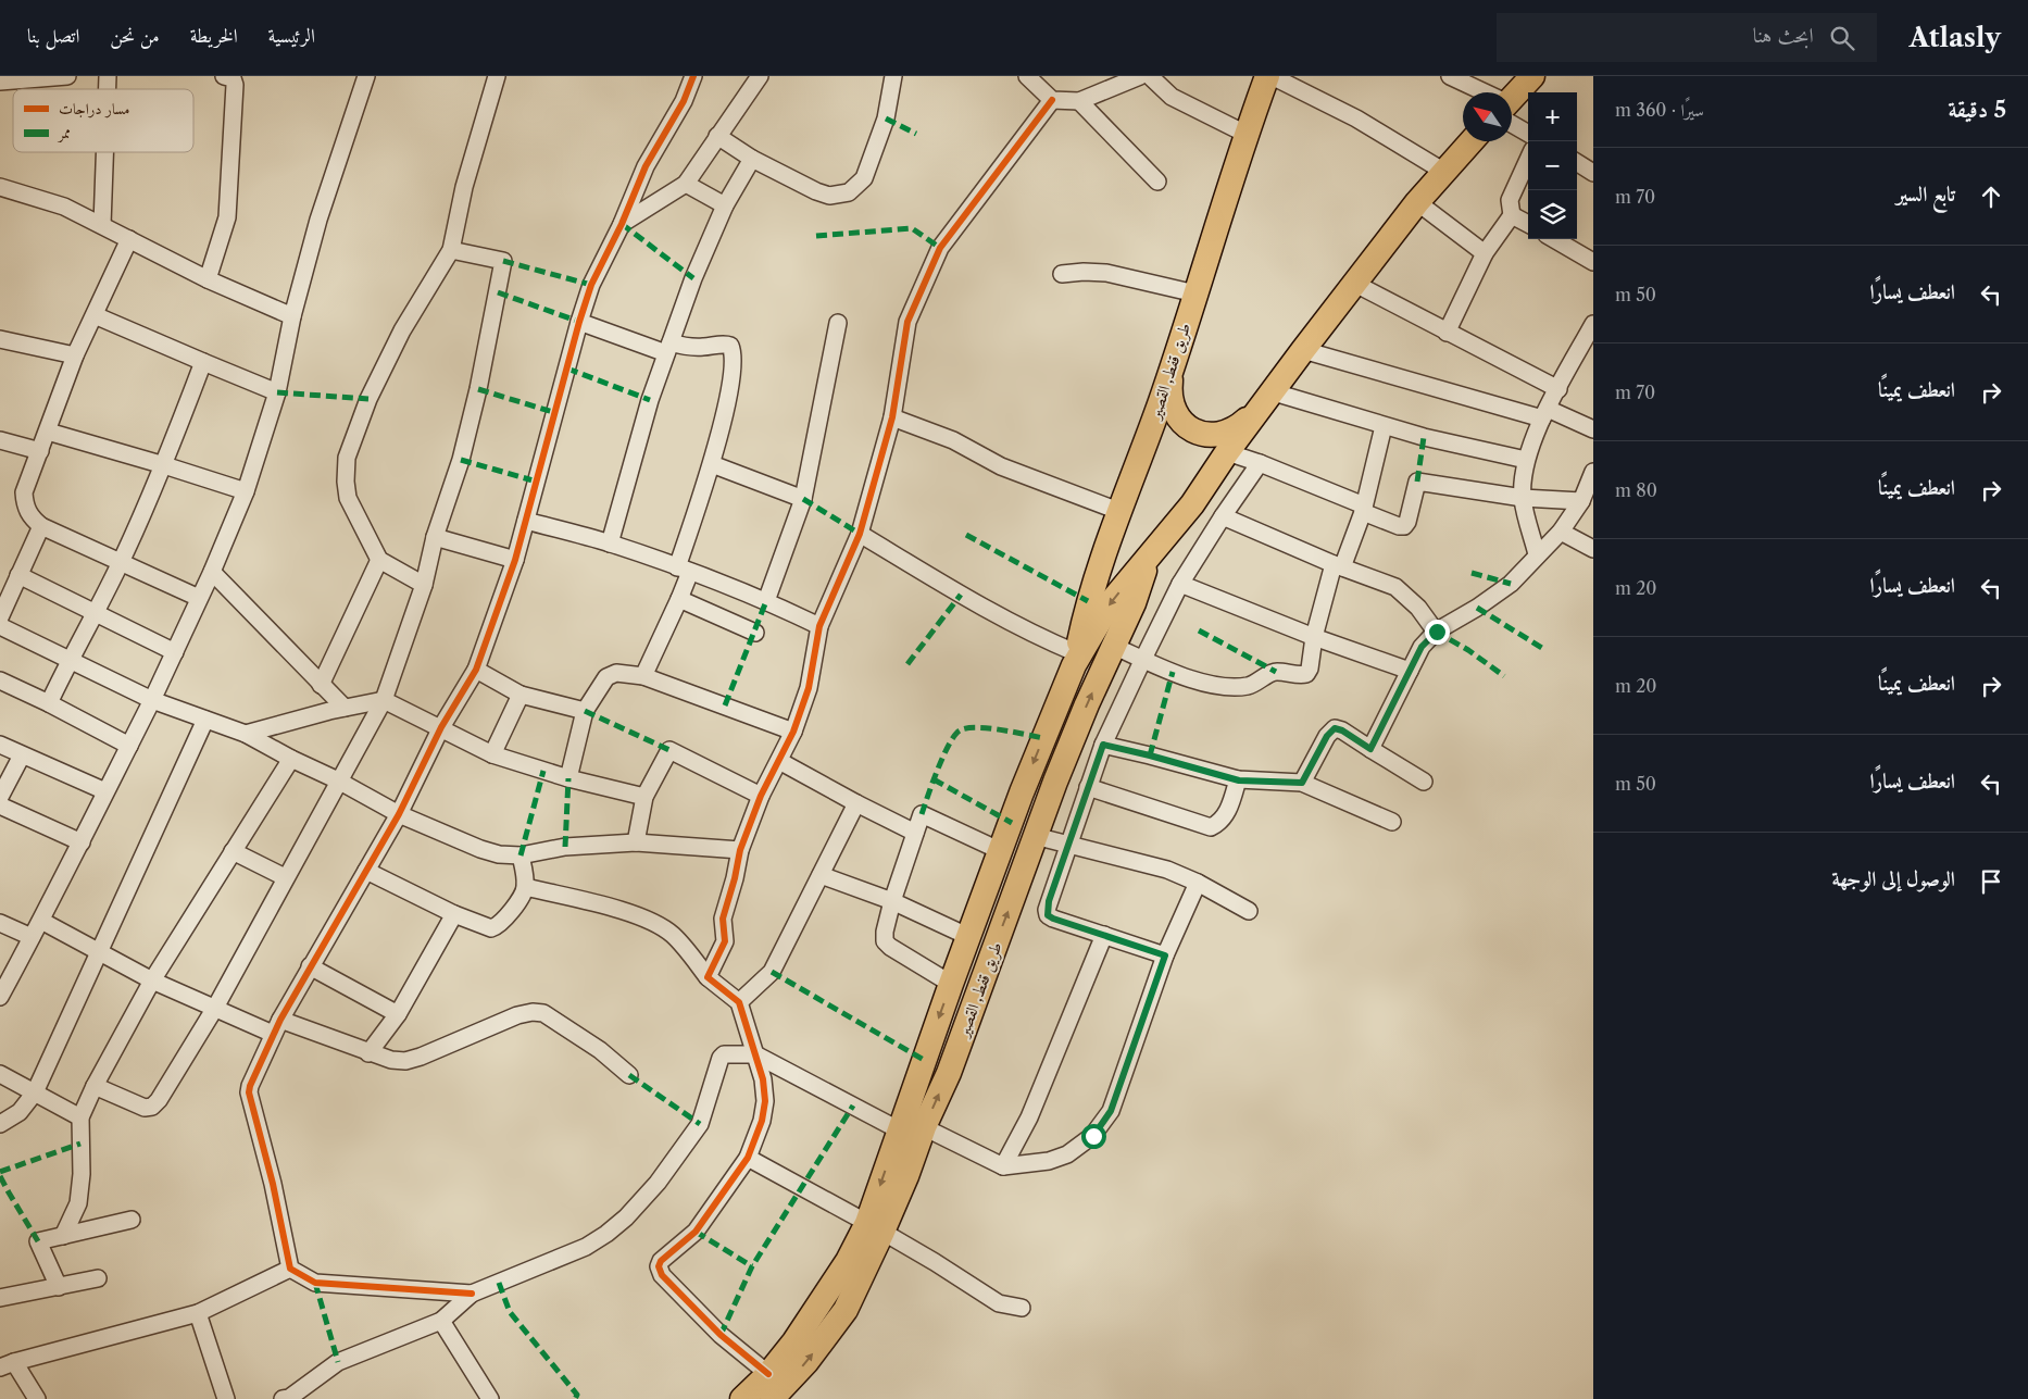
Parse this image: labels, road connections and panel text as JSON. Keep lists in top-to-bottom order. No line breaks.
{"streets":{"main road":["طريق قفط, القصير"]},"legend":["مسار دراجات","ممر"],"north":"top left","page":{"header":"Atlasly","search":"ابحث هنا","nav":["الرئيسية","الخريطة","من نحن","اتصل بنا"],"heading":["5 دقيقة","سيرًا · 360 m"],"map_buttons":["+","−"],"list":[["تابع السير","70 m"],["انعطف يسارًا","50 m"],["انعطف يمينًا","70 m"],["انعطف يمينًا","80 m"],["انعطف يسارًا","20 m"],["انعطف يمينًا","20 m"],["انعطف يسارًا","50 m"],"الوصول إلى الوجهة"]}}
